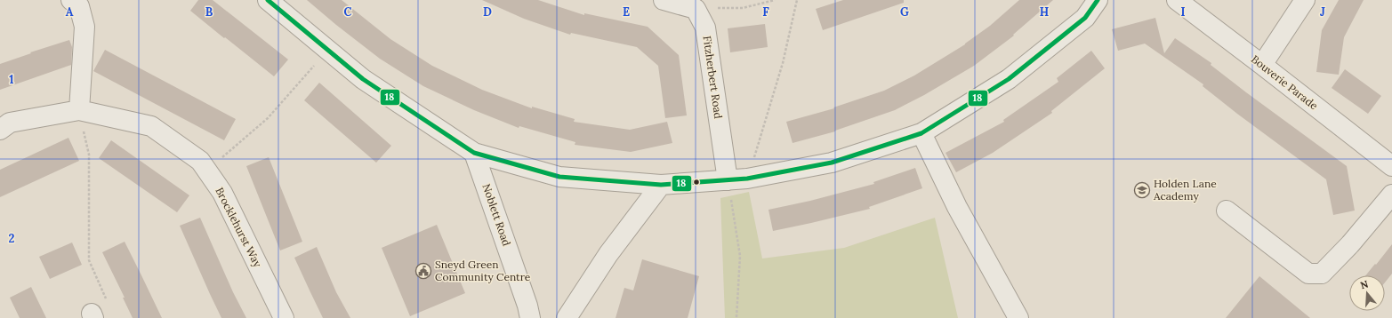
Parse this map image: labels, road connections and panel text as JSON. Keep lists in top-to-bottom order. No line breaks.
{"streets":{"street":["Fitzherbert Road","Bouverie Parade","Noblett Road","Brocklehurst Way"]},"places":{"school or university":["Holden Lane Academy"],"public building":["Sneyd Green Community Centre"]},"lines":["transit line 18"],"north":"top","grid":{"columns":["A","B","C","D","E","F","G","H","I","J"],"rows":["1","2"]}}
